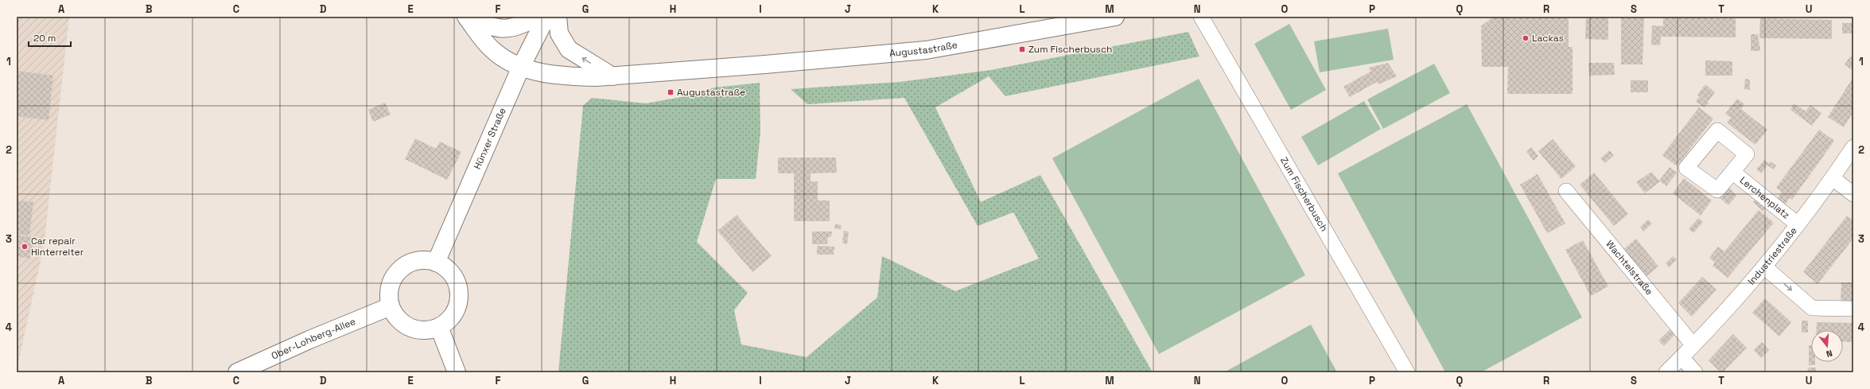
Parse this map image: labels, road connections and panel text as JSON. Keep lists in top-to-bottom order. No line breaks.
{"streets":{"main road":["Augustastraße","Hünxer Straße","Ober-Lohberg-Allee"],"street":["Zum Fischerbusch","Lerchenplatz","Industriestraße","Wachtelstraße"]},"crossings":[["Augustastraße","Hünxer Straße"],["Hünxer Straße","Ober-Lohberg-Allee"],["Lerchenplatz","Industriestraße"],["Industriestraße","Wachtelstraße"]],"places":{"other":["Lackas","Car repair Hinterreiter"],"transit":["Zum Fischerbusch","Augustastraße"]},"scale_bar":"20 m","north":"bottom","grid":{"columns":["A","B","C","D","E","F","G","H","I","J","K","L","M","N","O","P","Q","R","S","T","U"],"rows":["1","2","3","4"]}}
